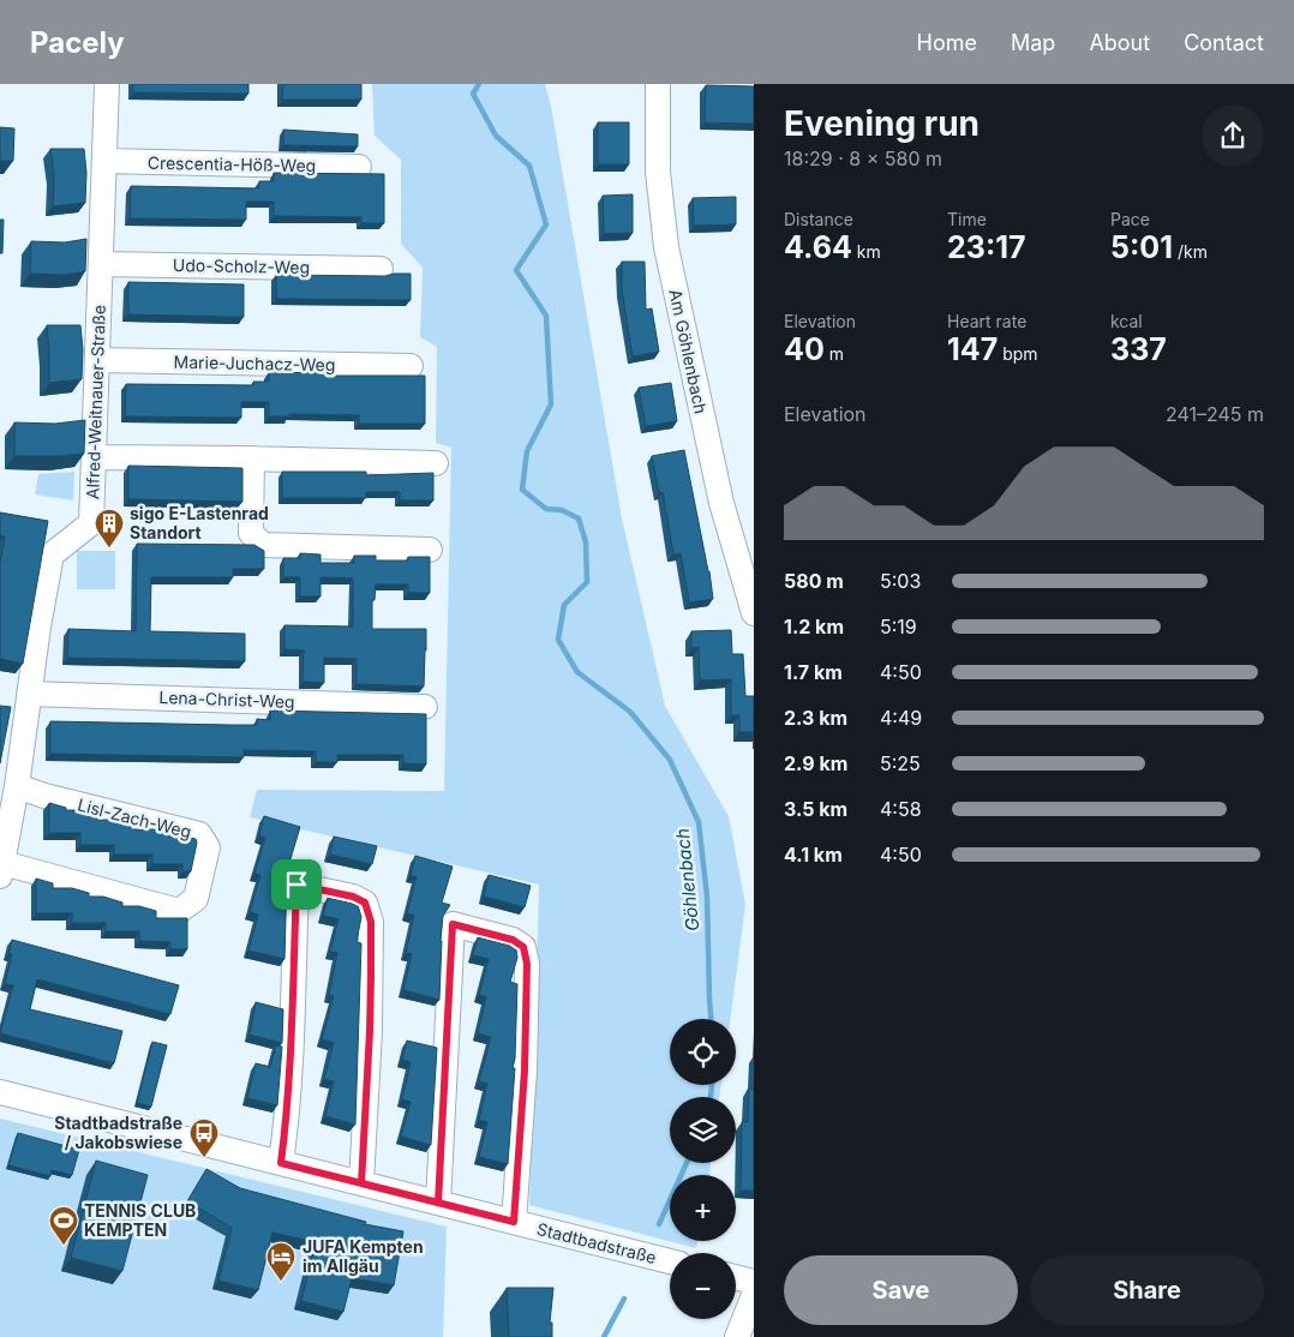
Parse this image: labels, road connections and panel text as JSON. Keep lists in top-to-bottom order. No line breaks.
{"streets":{"street":["Crescentia-Höß-Weg","Udo-Scholz-Weg","Am Göhlenbach","Marie-Juchacz-Weg","Alfred-Weitnauer-Straße","Lena-Christ-Weg","Lisl-Zach-Weg","Stadtbadstraße"]},"crossings":[["Crescentia-Höß-Weg","Alfred-Weitnauer-Straße"],["Udo-Scholz-Weg","Alfred-Weitnauer-Straße"],["Marie-Juchacz-Weg","Alfred-Weitnauer-Straße"],["Alfred-Weitnauer-Straße","Lena-Christ-Weg"],["Alfred-Weitnauer-Straße","Lisl-Zach-Weg"]],"water":["Göhlenbach"],"places":{"building":["sigo E-Lastenrad Standort"],"bus stop":["Stadtbadstraße / Jakobswiese"],"sports":["TENNIS CLUB KEMPTEN"],"hotel":["JUFA Kempten im Allgäu"]},"page":{"header":"Pacely","nav":["Home","Map","About","Contact"],"heading":["Evening run","18:29 · 8 × 580 m"],"stats":[["Distance","4.64 km"],["Time","23:17"],["Pace","5:01 /km"],["Elevation","40 m"],["Heart rate","147 bpm"],["kcal","337"]],"chart":["Elevation","241–245 m"],"list":[{"name":"580 m","note":"5:03"},{"name":"1.2 km","note":"5:19"},{"name":"1.7 km","note":"4:50"},{"name":"2.3 km","note":"4:49"},{"name":"2.9 km","note":"5:25"},{"name":"3.5 km","note":"4:58"},{"name":"4.1 km","note":"4:50"}],"map_buttons":["+","−"],"buttons":["Save","Share"]}}
